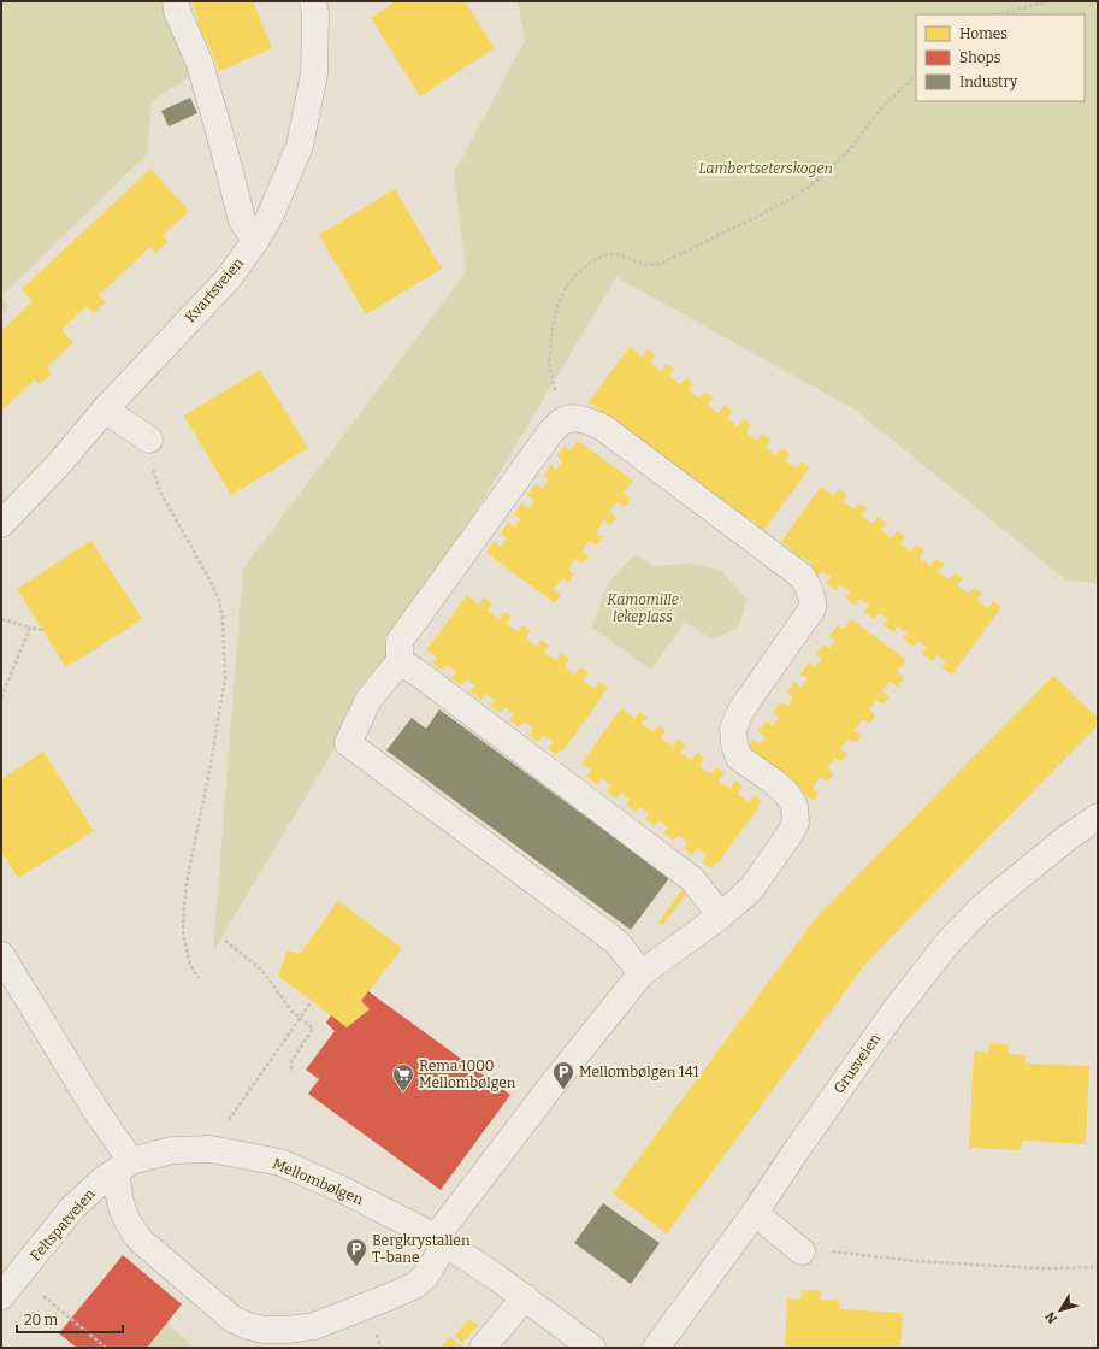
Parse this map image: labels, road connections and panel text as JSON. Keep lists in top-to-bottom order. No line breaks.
{"streets":{"street":["Kvartsveien","Grusveien","Mellombølgen","Feltspatveien"]},"crossings":[["Mellombølgen","Feltspatveien"]],"parks":["Lambertseterskogen","Kamomille lekeplass"],"places":{"parking":["Mellombølgen 141","Bergkrystallen T-bane"],"supermarket":["Rema 1000 Mellombølgen"]},"legend":["Homes","Shops","Industry"],"scale_bar":"20 m","north":"bottom left"}
